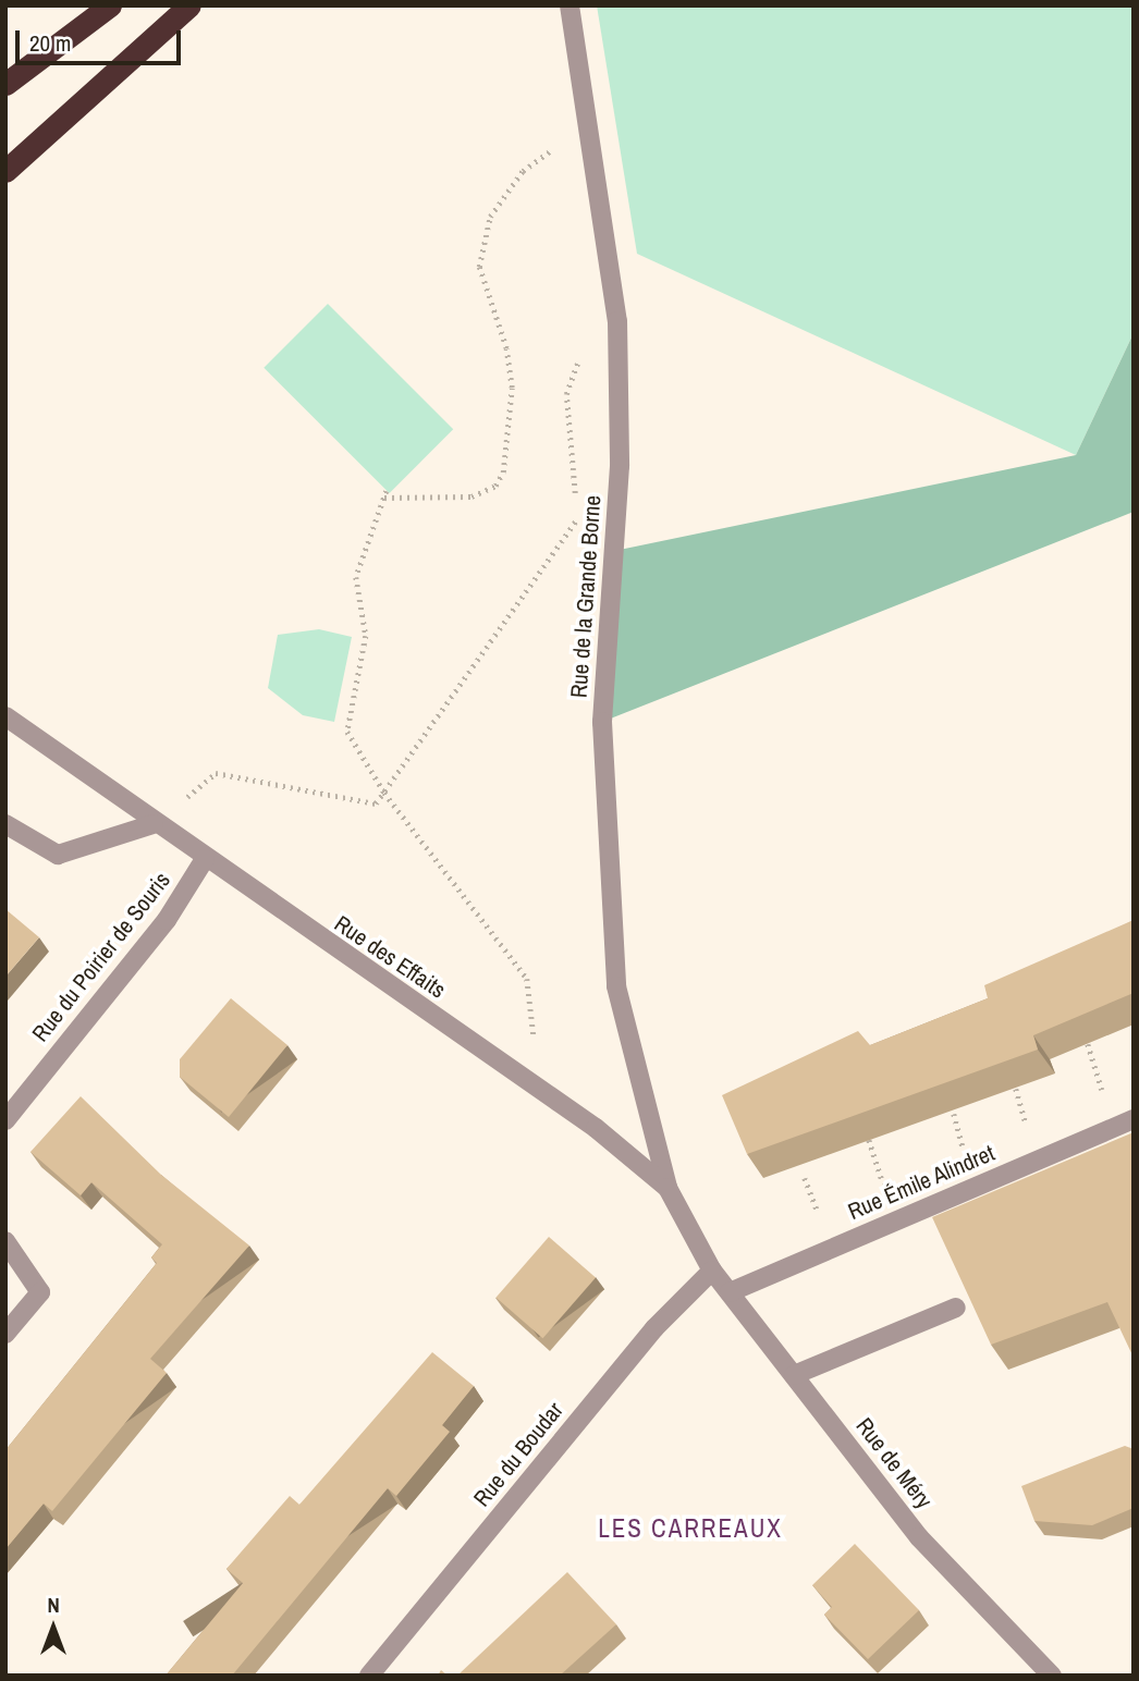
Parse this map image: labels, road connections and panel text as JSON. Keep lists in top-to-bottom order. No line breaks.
{"streets":{"street":["Rue de la Grande Borne","Rue du Poirier de Souris","Rue des Effaits","Rue Émile Alindret","Rue du Boudar","Rue de Méry"]},"crossings":[["Rue de la Grande Borne","Rue des Effaits"],["Rue du Poirier de Souris","Rue des Effaits"],["Rue des Effaits","Rue du Boudar"],["Rue des Effaits","Rue de Méry"],["Rue Émile Alindret","Rue de Méry"],["Rue du Boudar","Rue de Méry"]],"districts":["LES CARREAUX"],"scale_bar":"20 m","north":"top"}
